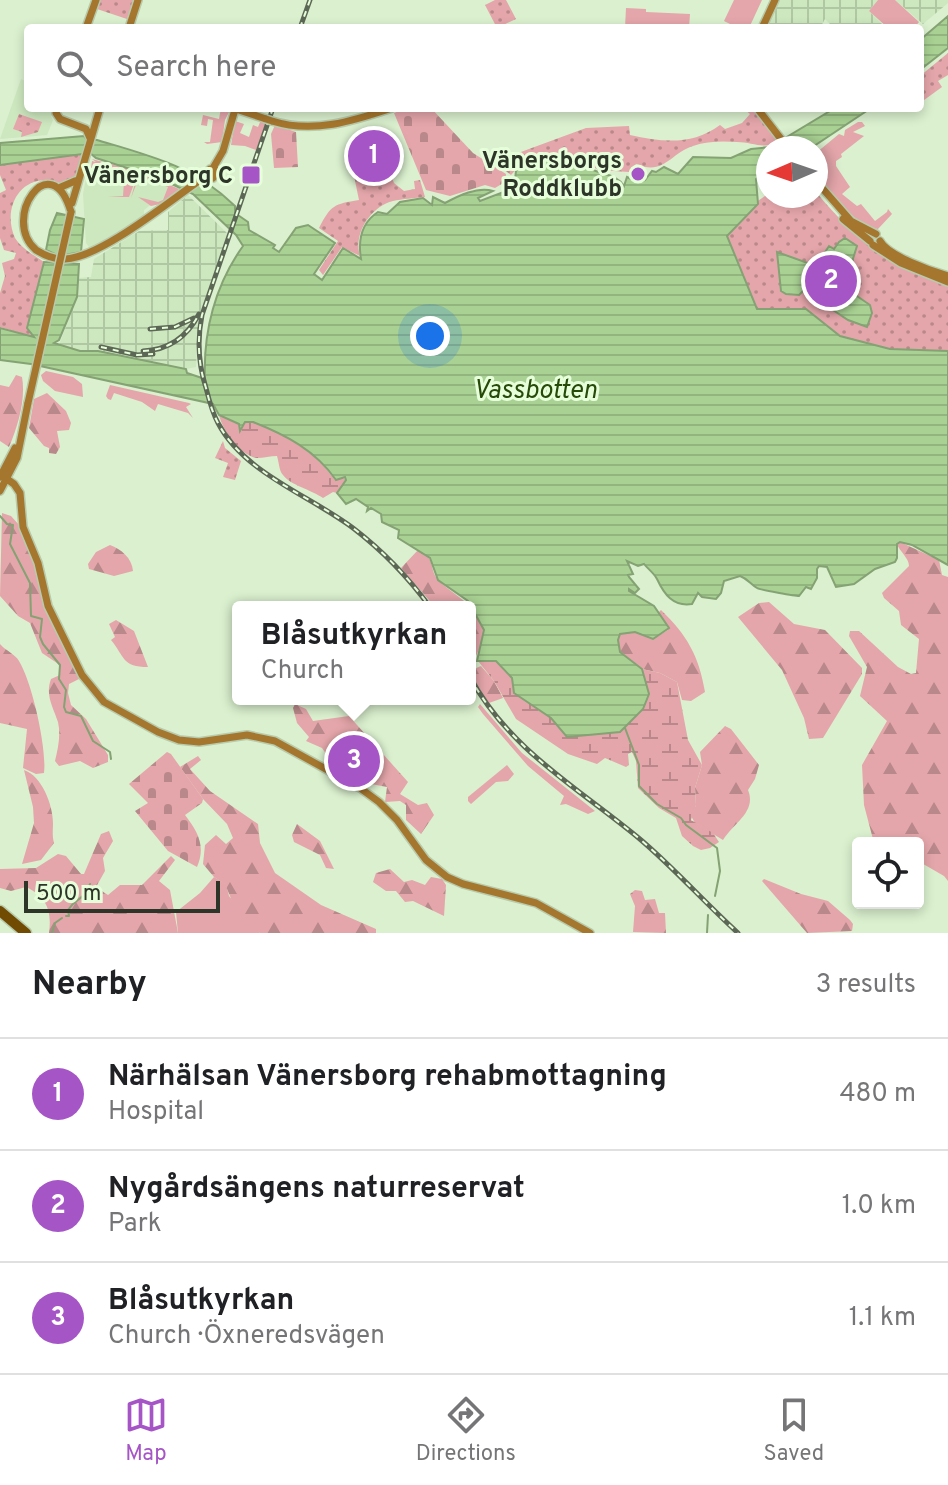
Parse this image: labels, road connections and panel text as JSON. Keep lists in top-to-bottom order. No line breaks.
{"water":["Vassbotten"],"places":{"other":["Vänersborgs Roddklubb"],"transit":["Vänersborg C"]},"scale_bar":"500 m","north":"left","page":{"search":"Search here","pins":["1","2","3"],"popup":["Blåsutkyrkan","Church"],"scale":"500 m","heading":["Nearby","3 results"],"list":[{"mark":"1","name":"Närhälsan Vänersborg rehabmottagning","note":"Hospital","value":"480 m"},{"mark":"2","name":"Nygårdsängens naturreservat","note":"Park","value":"1.0 km"},{"mark":"3","name":"Blåsutkyrkan","note":"Church · Öxneredsvägen","value":"1.1 km"}],"nav":["Map","Directions","Saved"]}}
